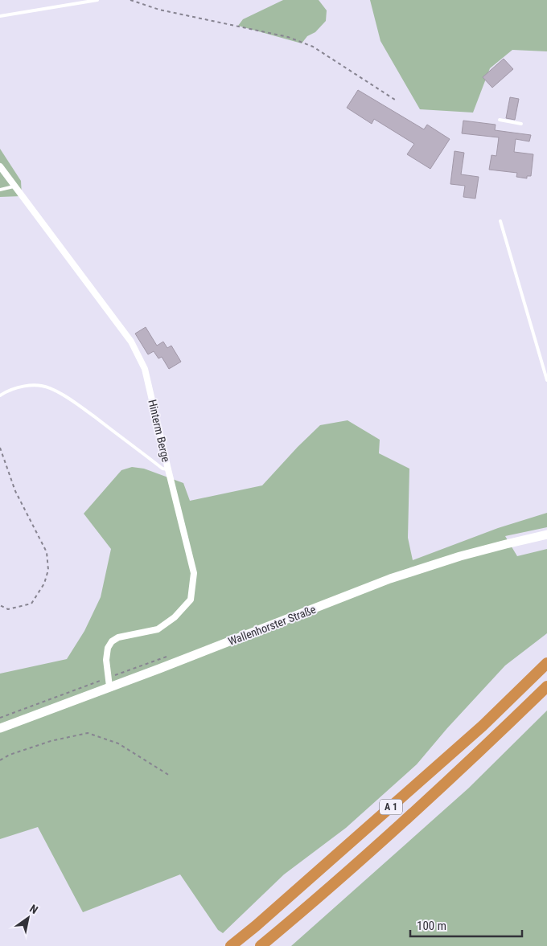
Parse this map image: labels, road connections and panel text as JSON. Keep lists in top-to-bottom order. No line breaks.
{"streets":{"highway":["A 1"],"main road":["Wallenhorster Straße"],"street":["Hinterm Berge"]},"crossings":[["Hinterm Berge","Wallenhorster Straße"]],"scale_bar":"100 m","north":"top right"}
